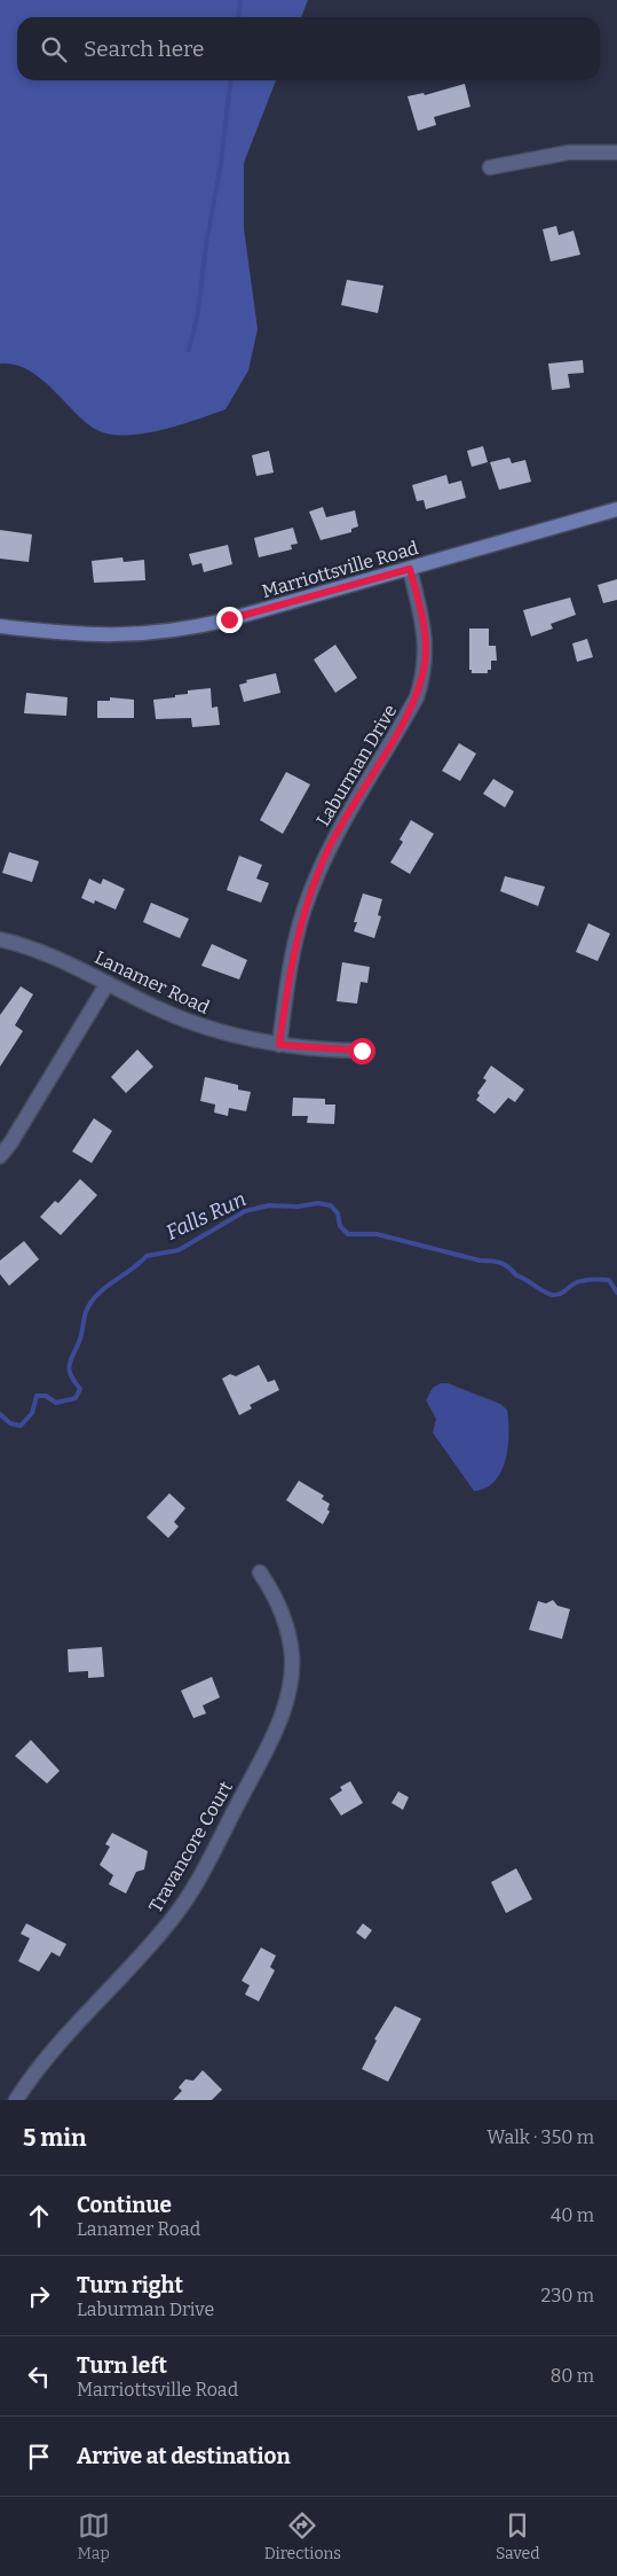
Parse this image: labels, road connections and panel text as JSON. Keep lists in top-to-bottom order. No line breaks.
{"streets":{"main road":["Marriottsville Road"],"street":["Laburman Drive","Lanamer Road","Travancore Court"]},"crossings":[["Marriottsville Road","Laburman Drive"],["Laburman Drive","Lanamer Road"]],"water":["Falls Run"],"page":{"search":"Search here","heading":["5 min","Walk · 350 m"],"list":[["Continue","Lanamer Road","40 m"],["Turn right","Laburman Drive","230 m"],["Turn left","Marriottsville Road","80 m"],"Arrive at destination"],"nav":["Map","Directions","Saved"]}}
